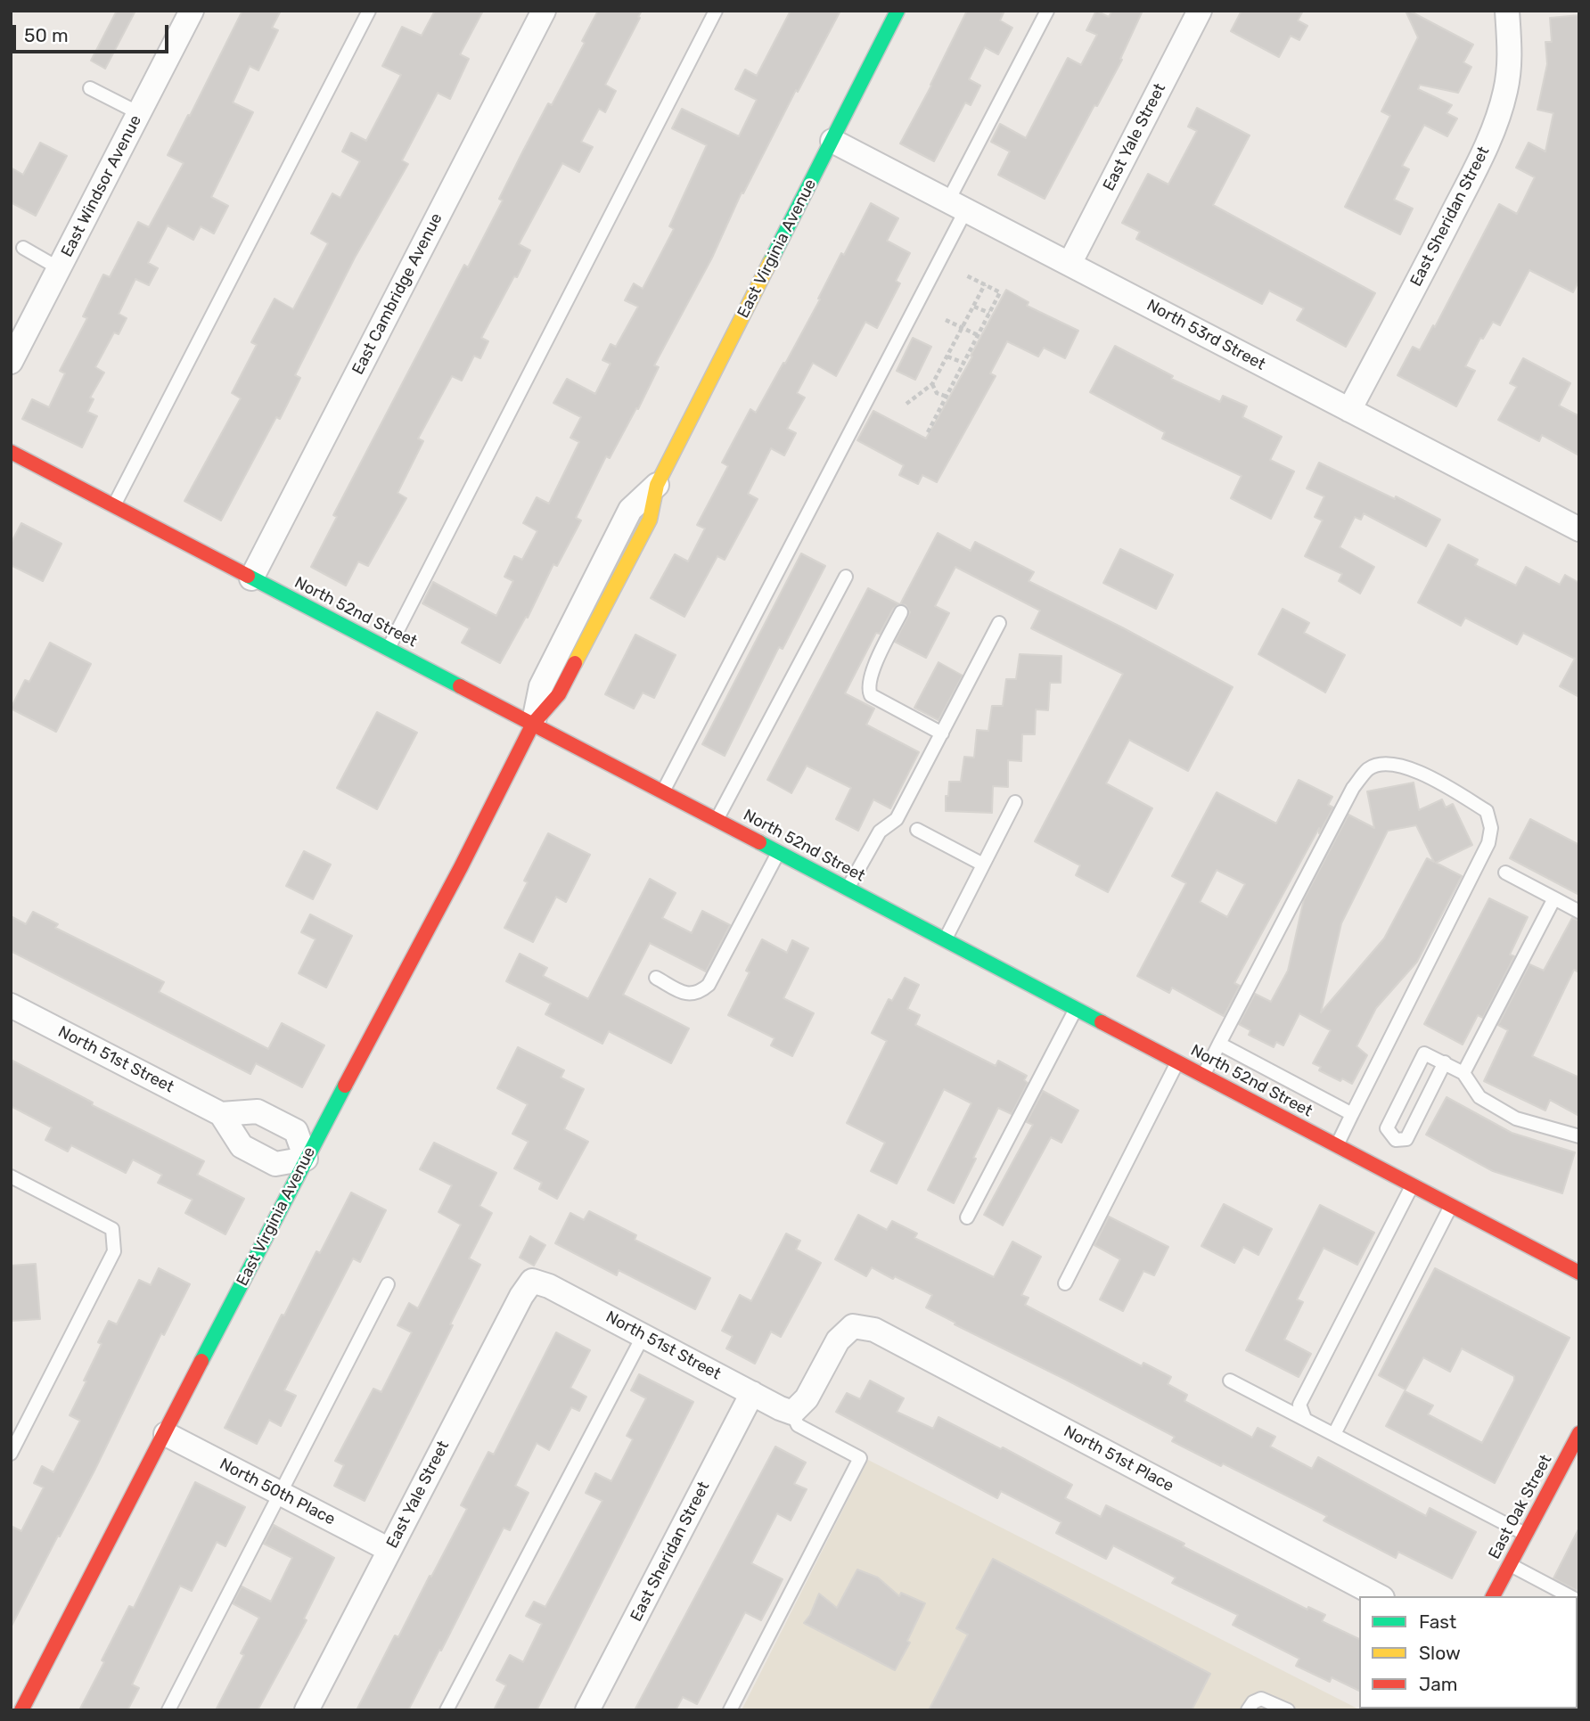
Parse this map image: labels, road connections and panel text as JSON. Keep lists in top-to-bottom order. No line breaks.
{"streets":{"street":["East Yale Street","East Windsor Avenue","East Sheridan Street","East Virginia Avenue","East Cambridge Avenue","North 53rd Street","North 52nd Street","North 51st Street","North 51st Place","North 50th Place","East Oak Street"]},"crossings":[["East Yale Street","North 53rd Street"],["East Yale Street","North 51st Street"],["East Yale Street","North 50th Place"],["East Sheridan Street","North 53rd Street"],["East Sheridan Street","North 51st Street"],["East Virginia Avenue","North 53rd Street"],["East Virginia Avenue","North 52nd Street"],["East Virginia Avenue","North 50th Place"],["East Cambridge Avenue","North 52nd Street"],["North 51st Street","North 51st Place"]],"legend":["Fast","Slow","Jam"],"scale_bar":"50 m"}
